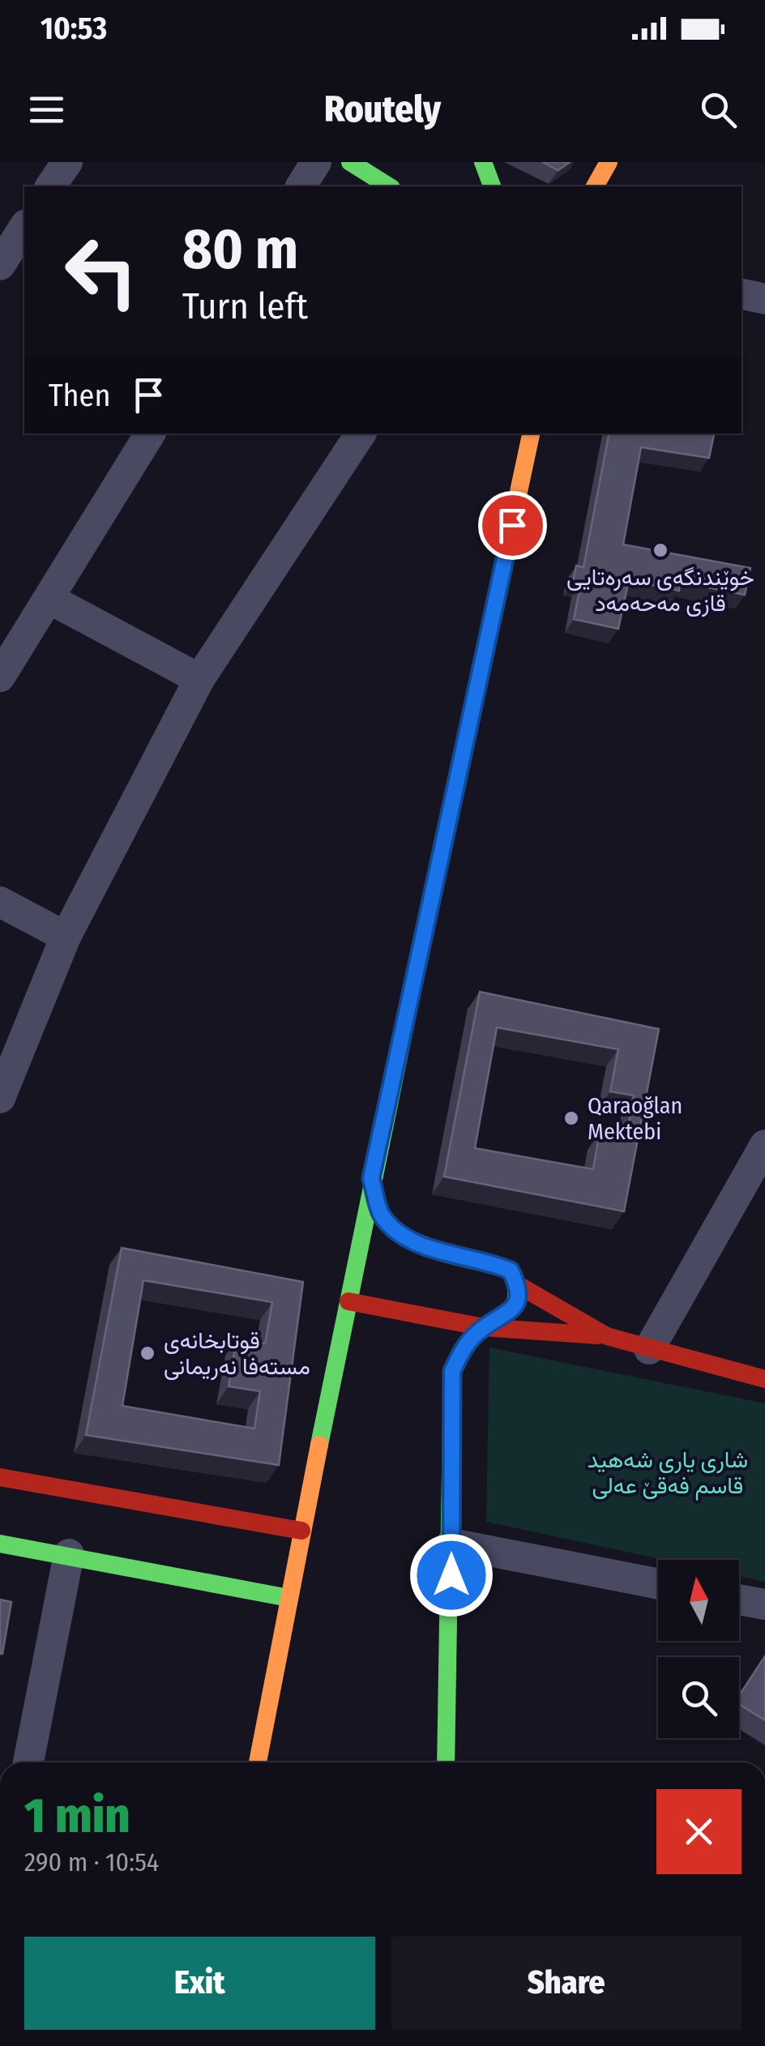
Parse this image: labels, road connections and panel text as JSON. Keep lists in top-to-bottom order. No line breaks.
{"parks":["شاری یاری شەهید قاسم فەقێ عەلی"],"places":["خوێندنگەی سەرەتایی قازی مەحەمەد","Qaraoğlan Mektebi","قوتابخانەی مستەفا نەریمانی"],"north":"top","page":{"status":"10:53","header":"Routely","turn":["80 m","Turn left"],"then":"Then","heading":["1 min","290 m · 10:54"],"buttons":["Exit","Share"]}}
